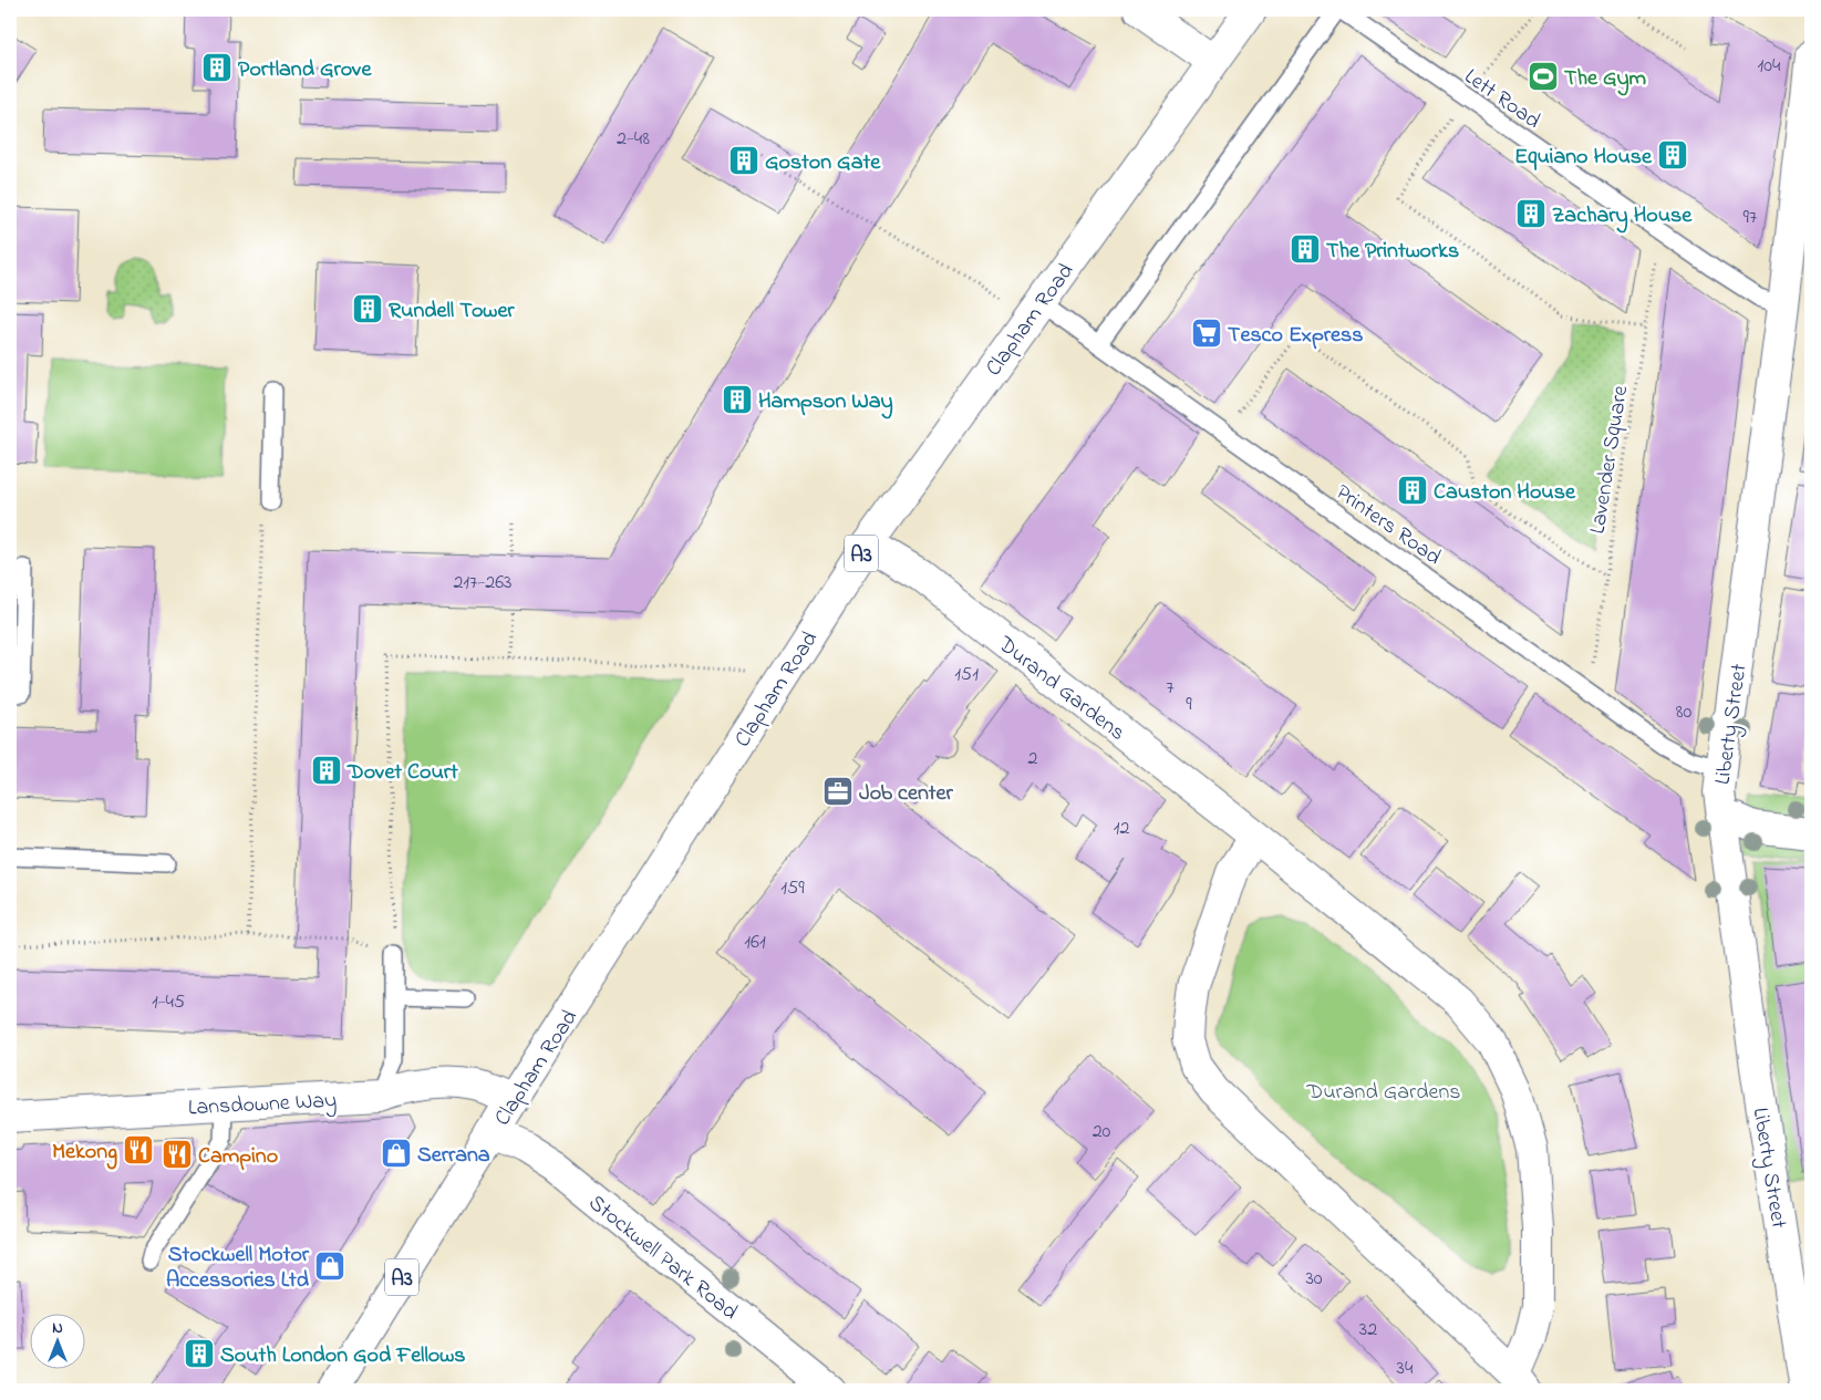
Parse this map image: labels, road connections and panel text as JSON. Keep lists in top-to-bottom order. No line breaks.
{"streets":{"main road":["Clapham Road","A3","Durand Gardens","Liberty Street","Lansdowne Way","Stockwell Park Road"],"lane":["Lett Road","Printers Road"],"path":["Lavender Square"]},"crossings":[["Lett Road","Lavender Square"],["Lett Road","Liberty Street"],["Clapham Road","Printers Road"],["Clapham Road","Durand Gardens"],["Clapham Road","Lansdowne Way"],["Clapham Road","Stockwell Park Road"],["Lavender Square","Printers Road"],["Printers Road","Liberty Street"]],"parks":["Durand Gardens"],"places":{"building":["Portland Grove","Equiano House","Goston Gate","Zachary House","The Printworks","Rundell Tower","Hampson Way","Causton House","Dovet Court","South London God Fellows"],"sports":["The Gym"],"supermarket":["Tesco Express"],"office":["Job center"],"restaurant":["Mekong","Campino"],"shop":["Serrana","Stockwell Motor Accessories Ltd"]},"house_numbers":["104","2-48","97","217-263","151","7","9","80","2","12","159","161","1-45","20","30","32","34"],"north":"top"}
